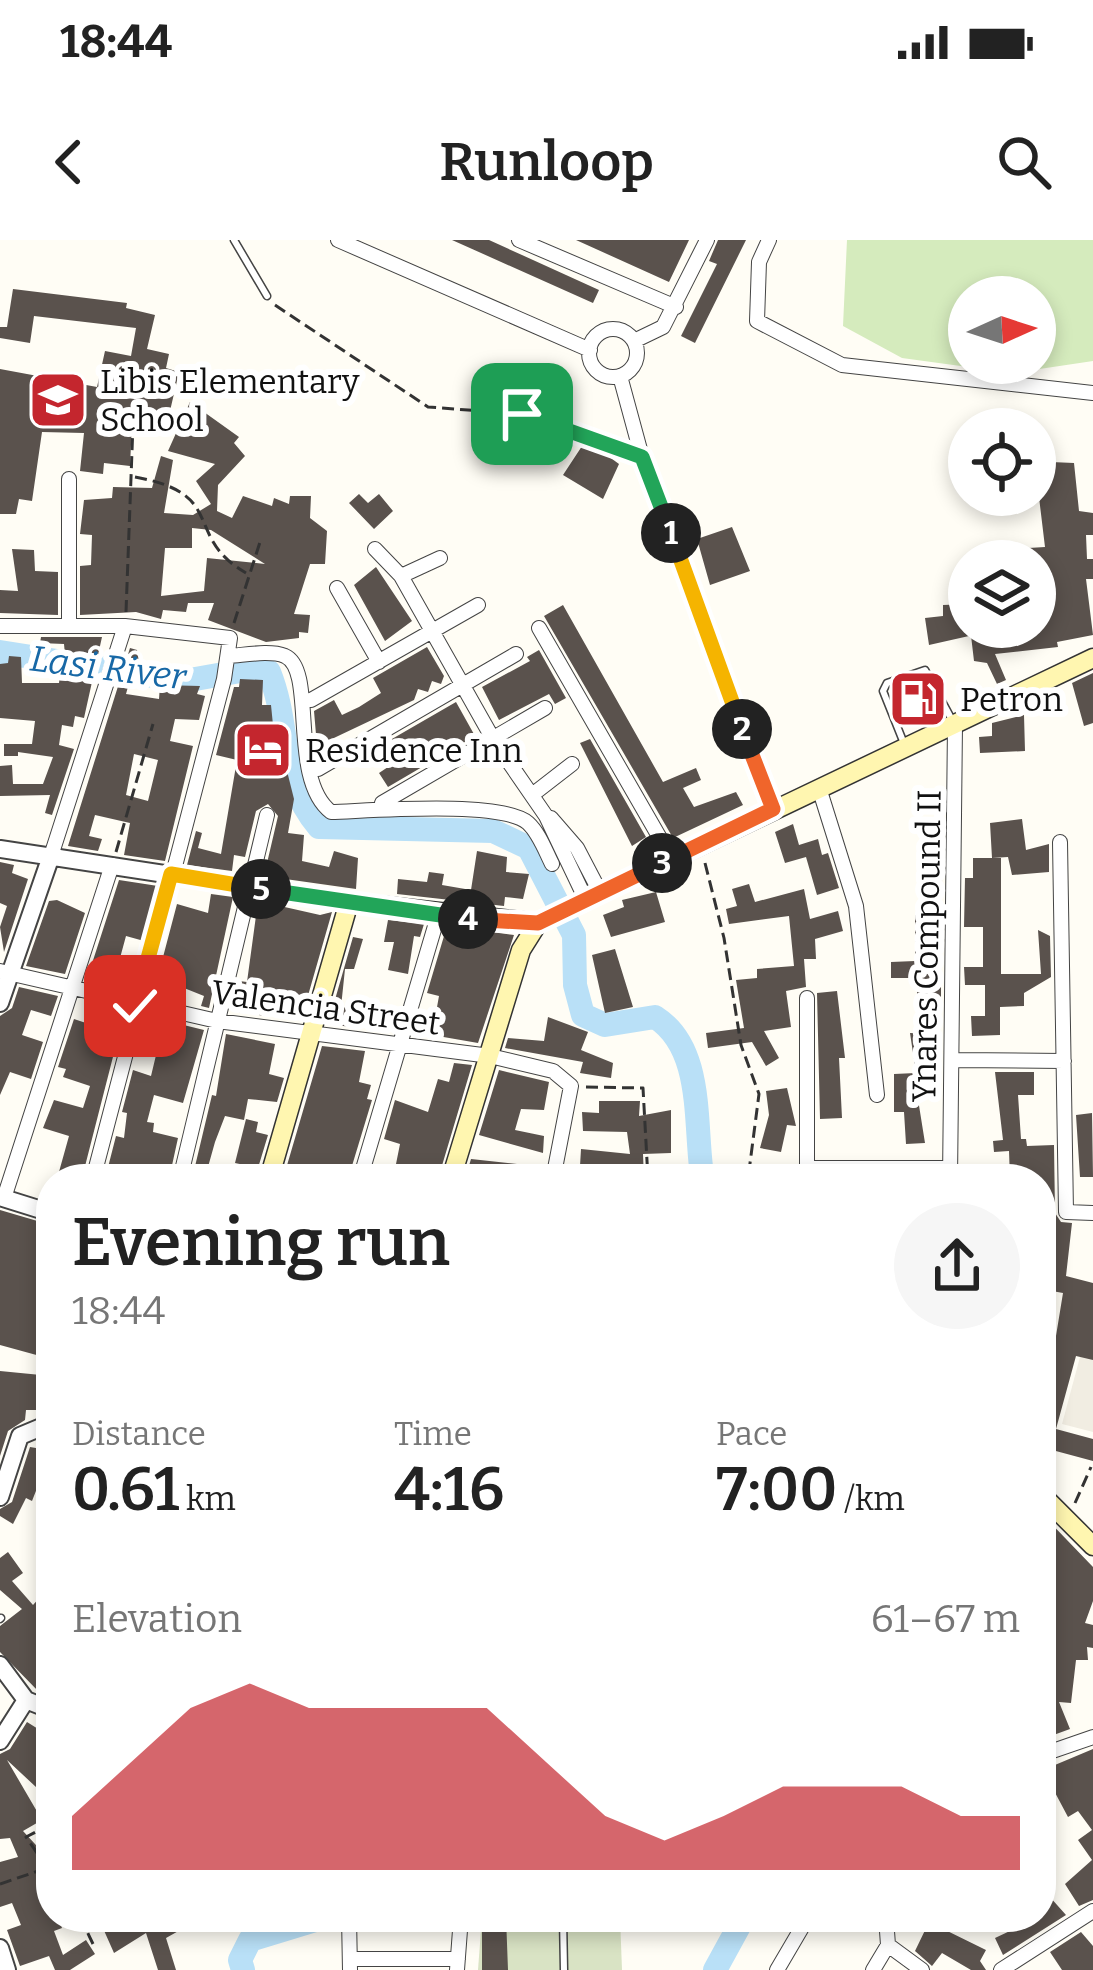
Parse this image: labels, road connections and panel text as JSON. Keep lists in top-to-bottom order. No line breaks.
{"streets":{"street":["Ynares Compound II","Valencia Street"]},"water":["Lasi River"],"places":{"school or university":["Libis Elementary School"],"fuel station":["Petron"],"hotel":["Residence Inn"]},"north":"right","page":{"status":"18:44","header":"Runloop","pins":["1","2","3","5","4"],"heading":["Evening run","18:44"],"stats":[["Distance","0.61 km"],["Time","4:16"],["Pace","7:00 /km"]],"chart":["Elevation","61–67 m"]}}
